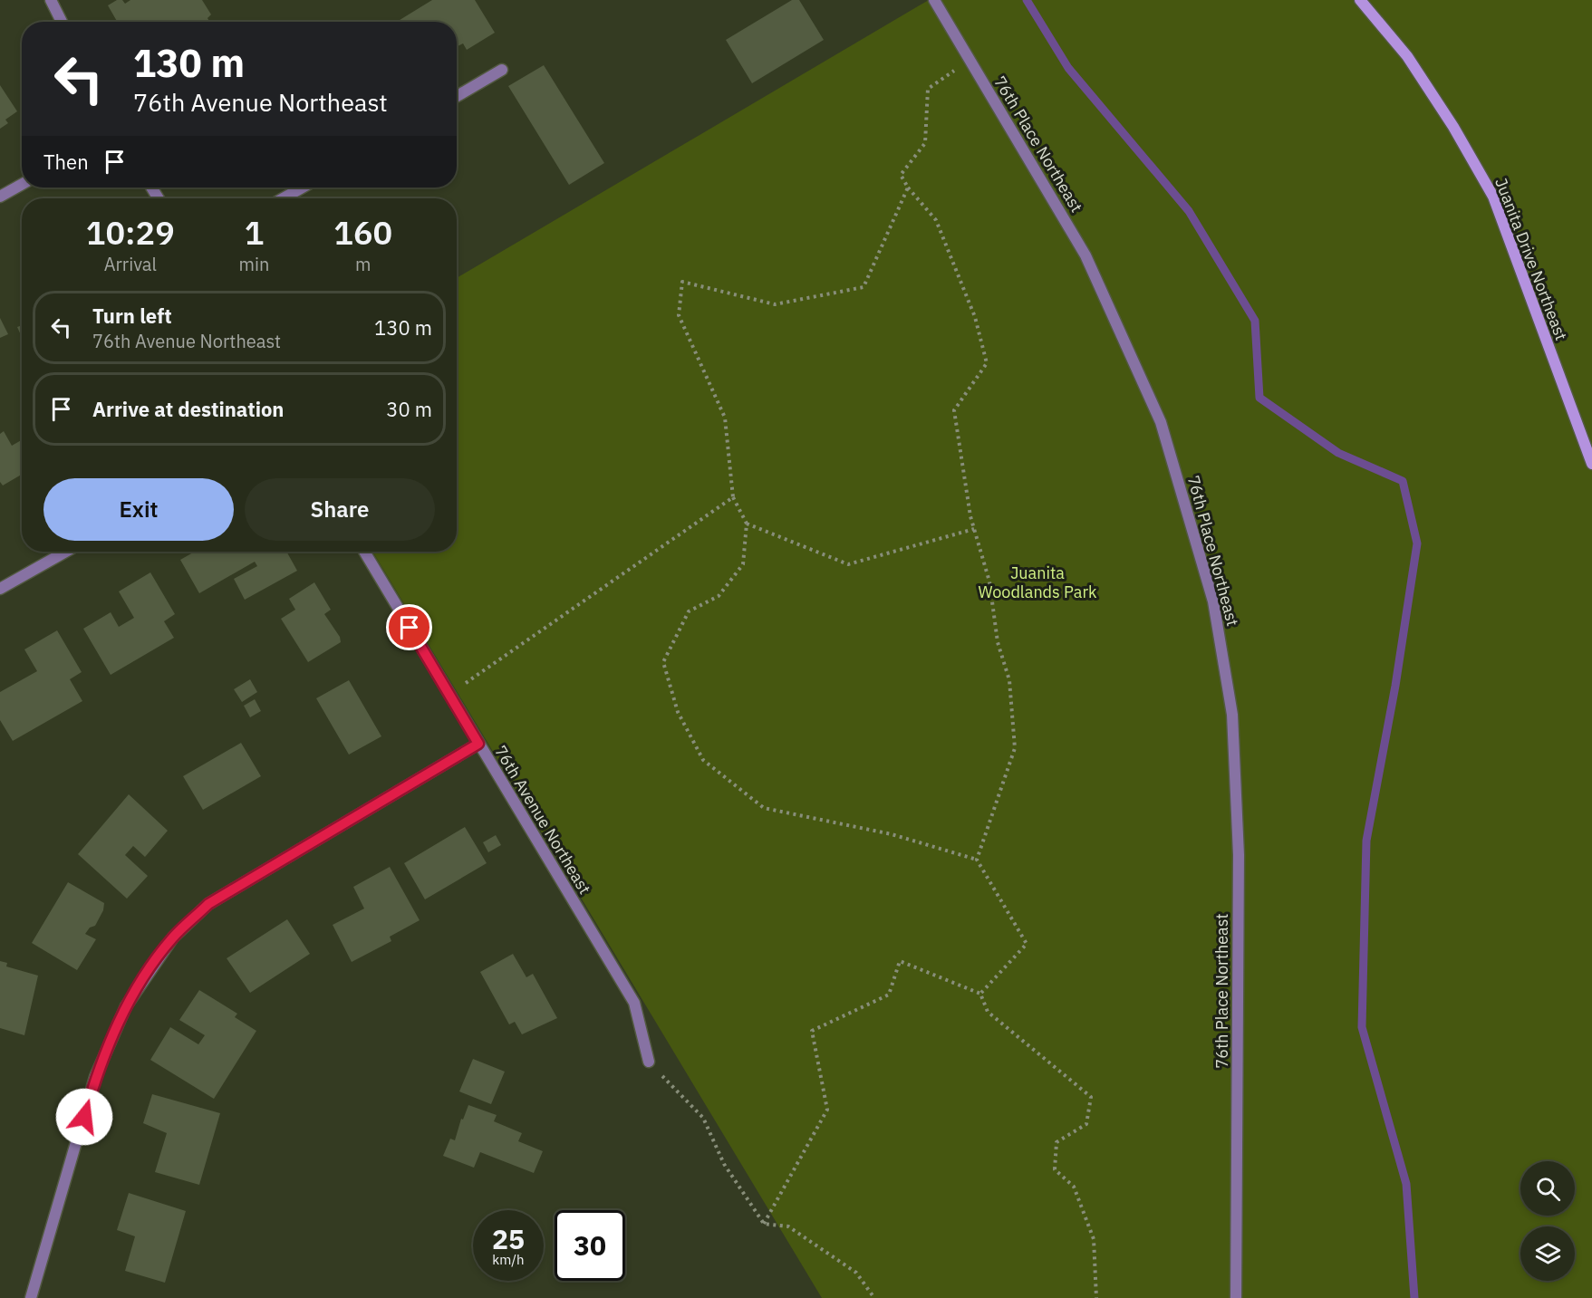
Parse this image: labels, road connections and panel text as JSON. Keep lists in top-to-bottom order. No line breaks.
{"streets":{"main road":["Juanita Drive Northeast"],"street":["76th Place Northeast","76th Avenue Northeast"]},"parks":["Juanita Woodlands Park"],"page":{"turn":["130 m","76th Avenue Northeast"],"then":"Then","eta":["10:29","Arrival","1","min","160","m"],"list":[{"name":"Turn left","note":"76th Avenue Northeast","value":"130 m"},{"name":"Arrive at destination","value":"30 m"}],"buttons":["Exit","Share"],"speed":"25 km/h","limit":"30"}}
